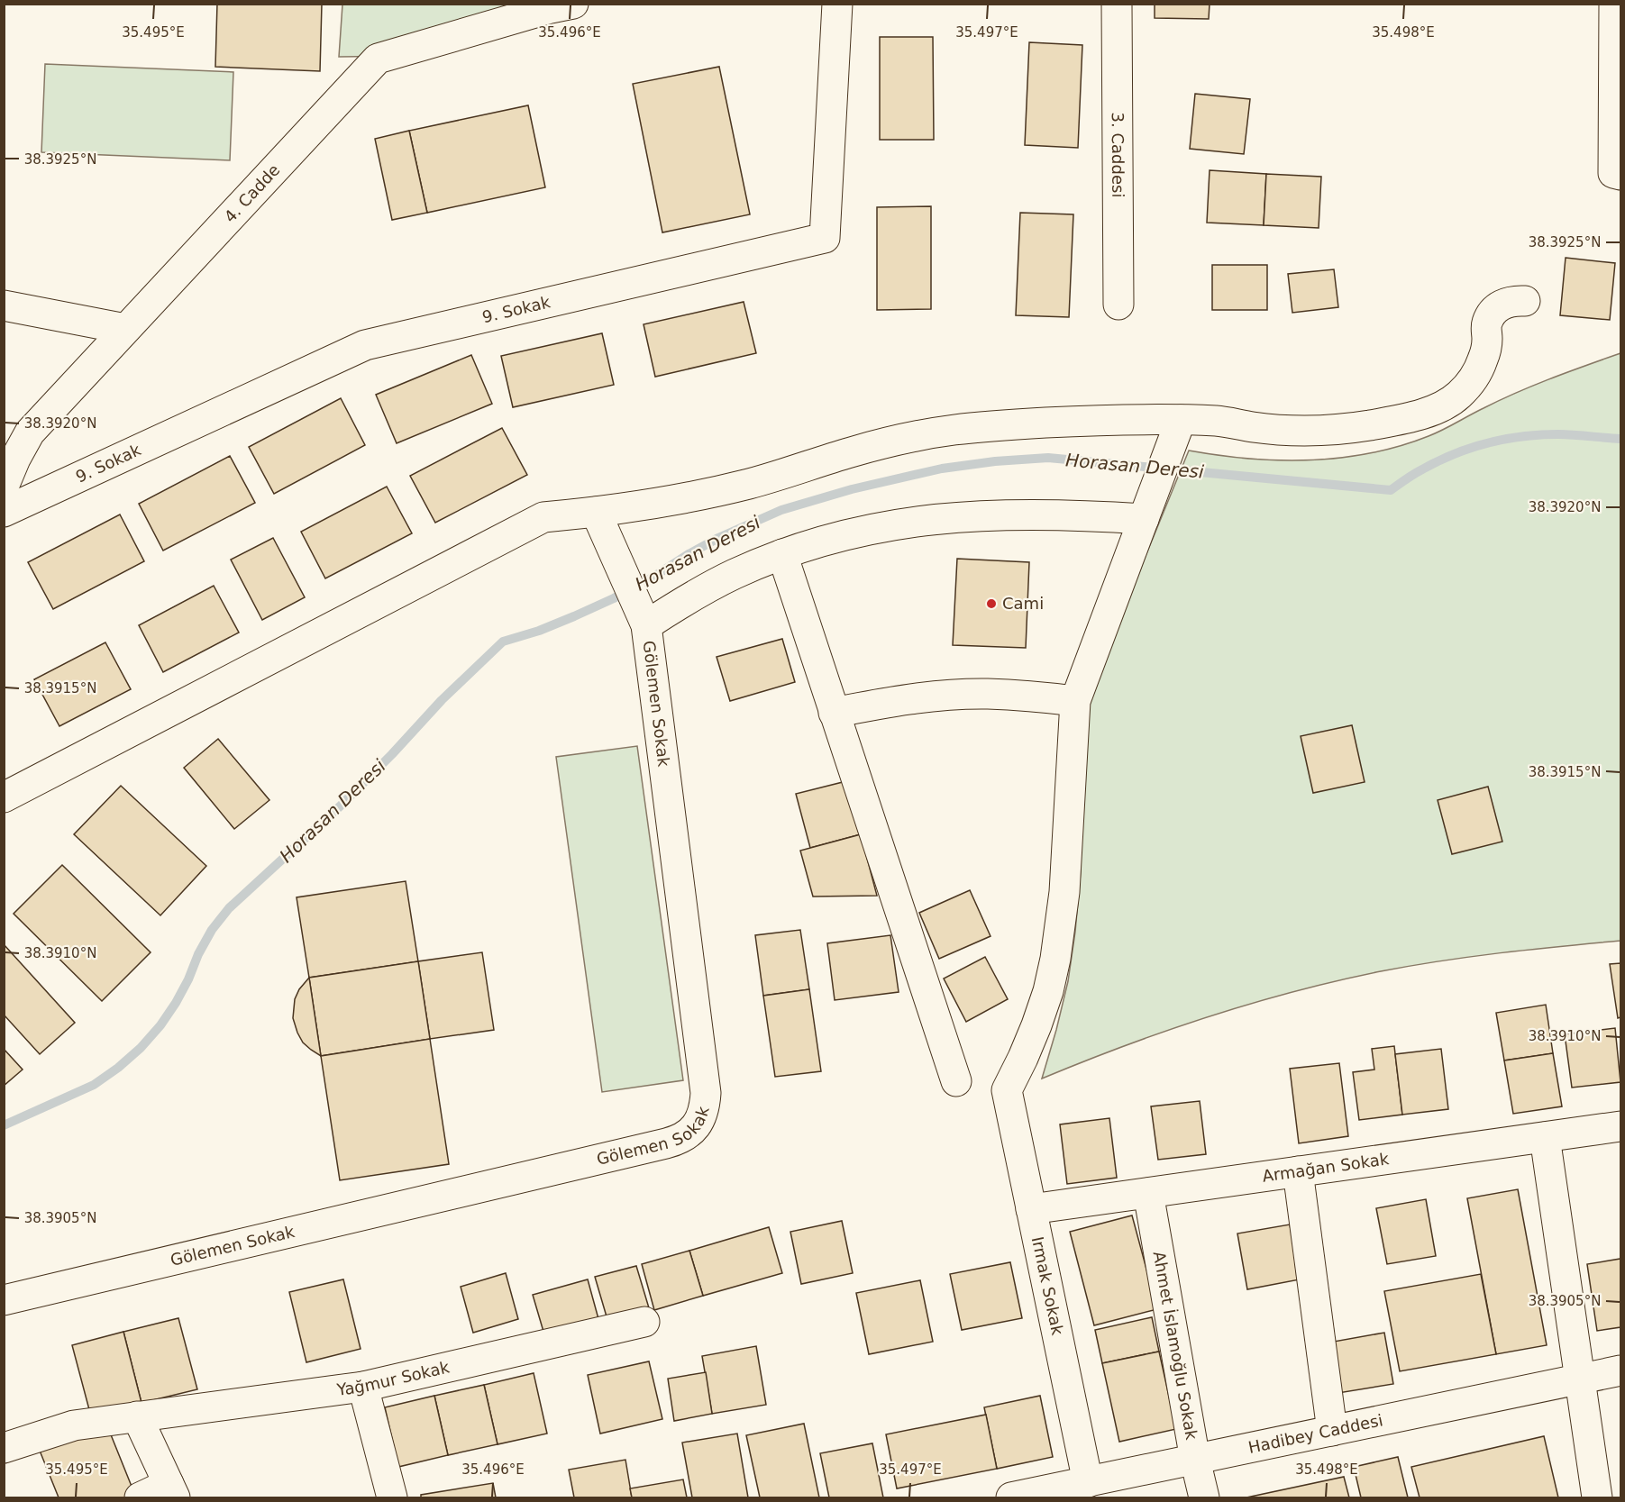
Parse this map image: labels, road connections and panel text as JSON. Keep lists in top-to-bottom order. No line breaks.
{"streets":{"street":["3. Caddesi","4. Cadde","9. Sokak","Gölemen Sokak","Armağan Sokak","Irmak Sokak","Ahmet İslamoğlu Sokak","Yağmur Sokak","Hadibey Caddesi"]},"crossings":[["Armağan Sokak","Irmak Sokak"],["Armağan Sokak","Ahmet İslamoğlu Sokak"],["Irmak Sokak","Hadibey Caddesi"],["Ahmet İslamoğlu Sokak","Hadibey Caddesi"]],"water":["Horasan Deresi"],"places":["Cami"],"coordinates":["35.495°E","35.496°E","35.497°E","35.498°E","38.3925°N","38.3920°N","38.3915°N","38.3910°N","38.3905°N"]}
